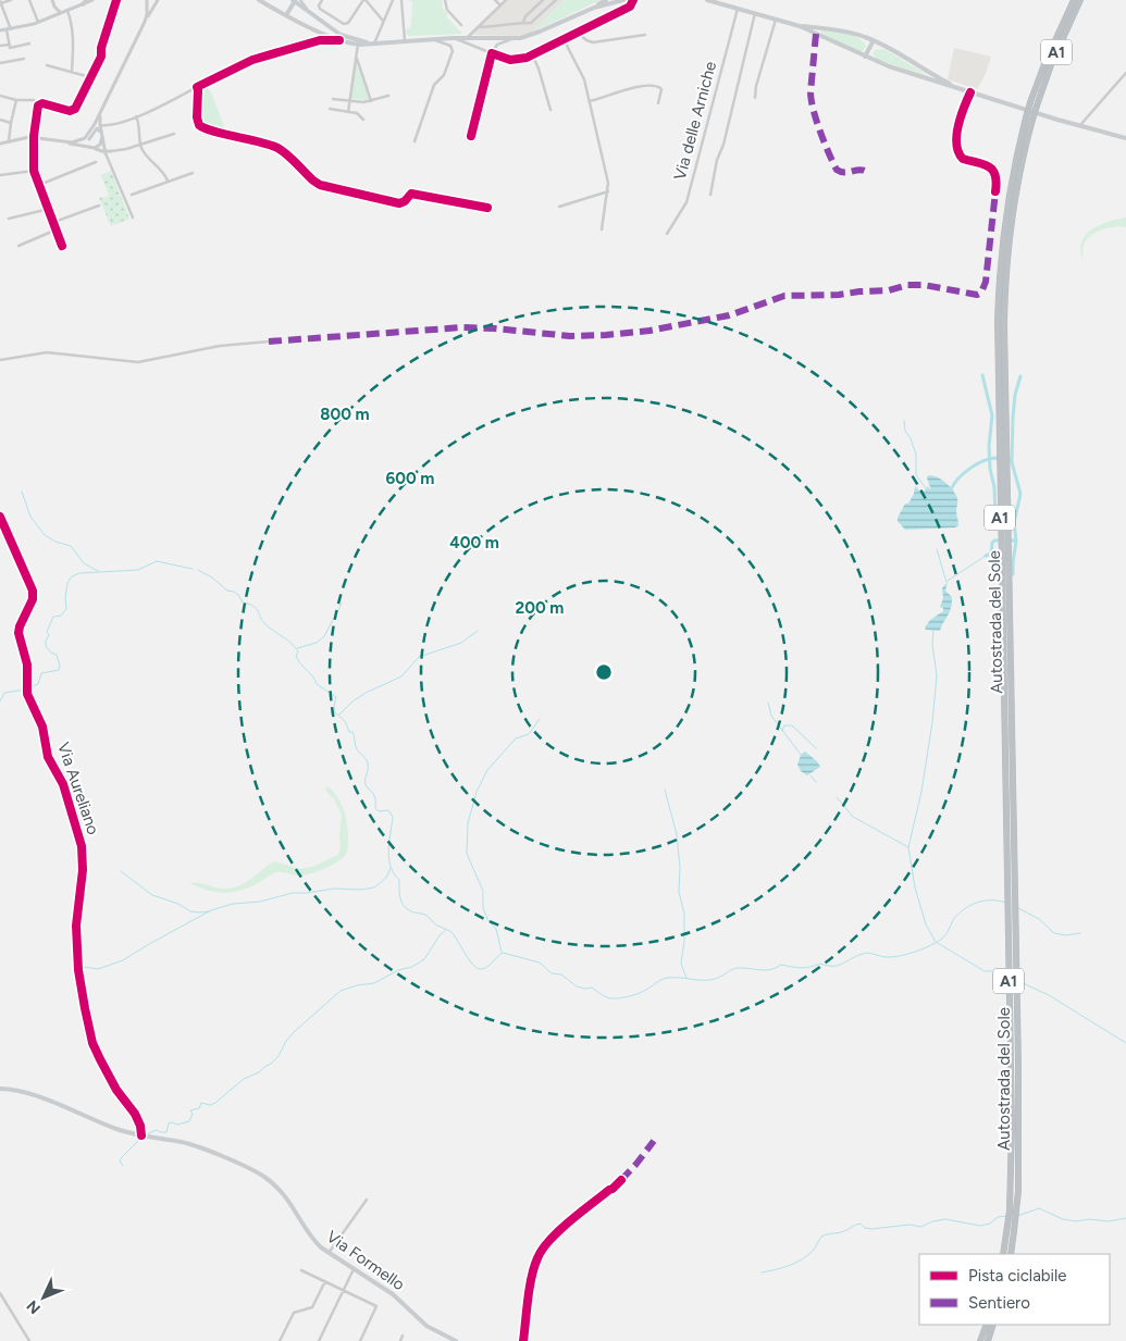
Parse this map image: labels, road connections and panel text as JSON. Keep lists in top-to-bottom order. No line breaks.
{"streets":{"highway":["A1","Autostrada del Sole"],"main road":["Via Formello"],"street":["Via delle Arniche","Via Aureliano"]},"crossings":[["Via Aureliano","Via Formello"]],"legend":["Pista ciclabile","Sentiero"],"north":"bottom left","rings":["800 m","600 m","400 m","200 m"]}
